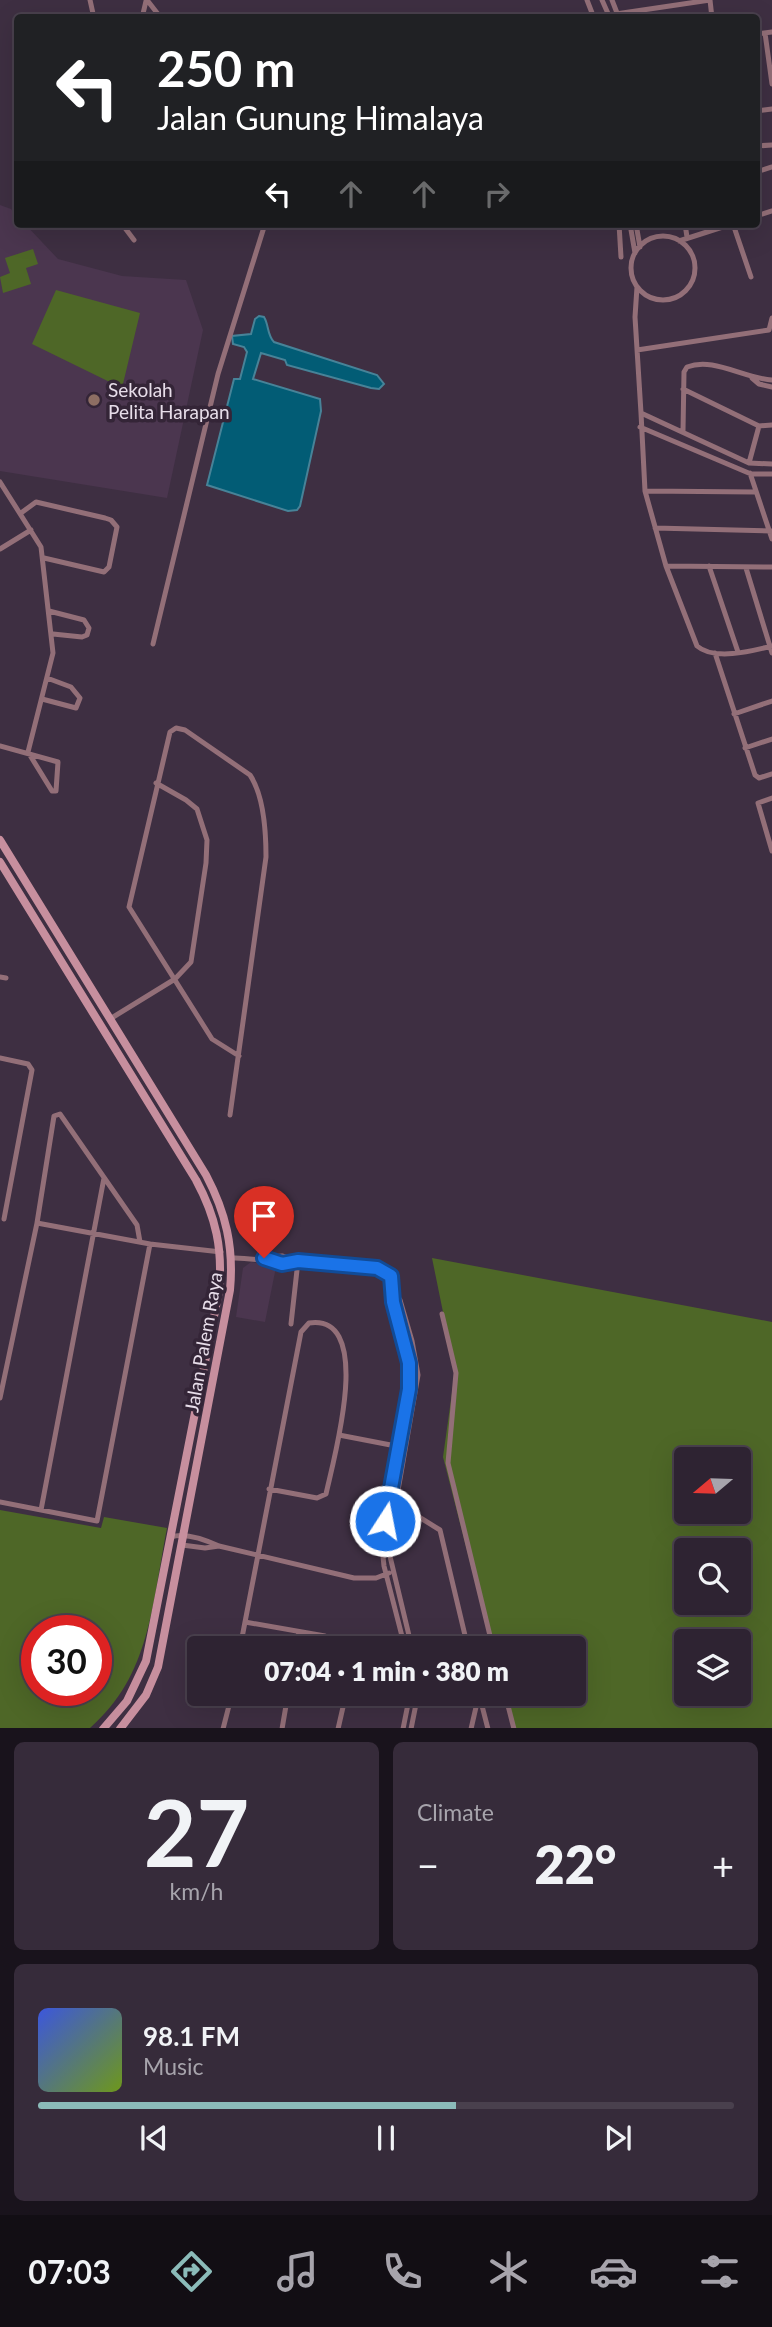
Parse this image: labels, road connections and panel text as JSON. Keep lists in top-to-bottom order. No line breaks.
{"streets":{"street":["Jalan Palem Raya"]},"places":["Sekolah Pelita Harapan"],"north":"left","page":{"turn":["250 m","Jalan Gunung Himalaya"],"limit":"30","trip":"07:04 · 1 min · 380 m","tile":[["27","km/h"],"Climate"],"heat":["−","22°","+"],"song":["98.1 FM","Music"],"tabs":"07:03"}}
